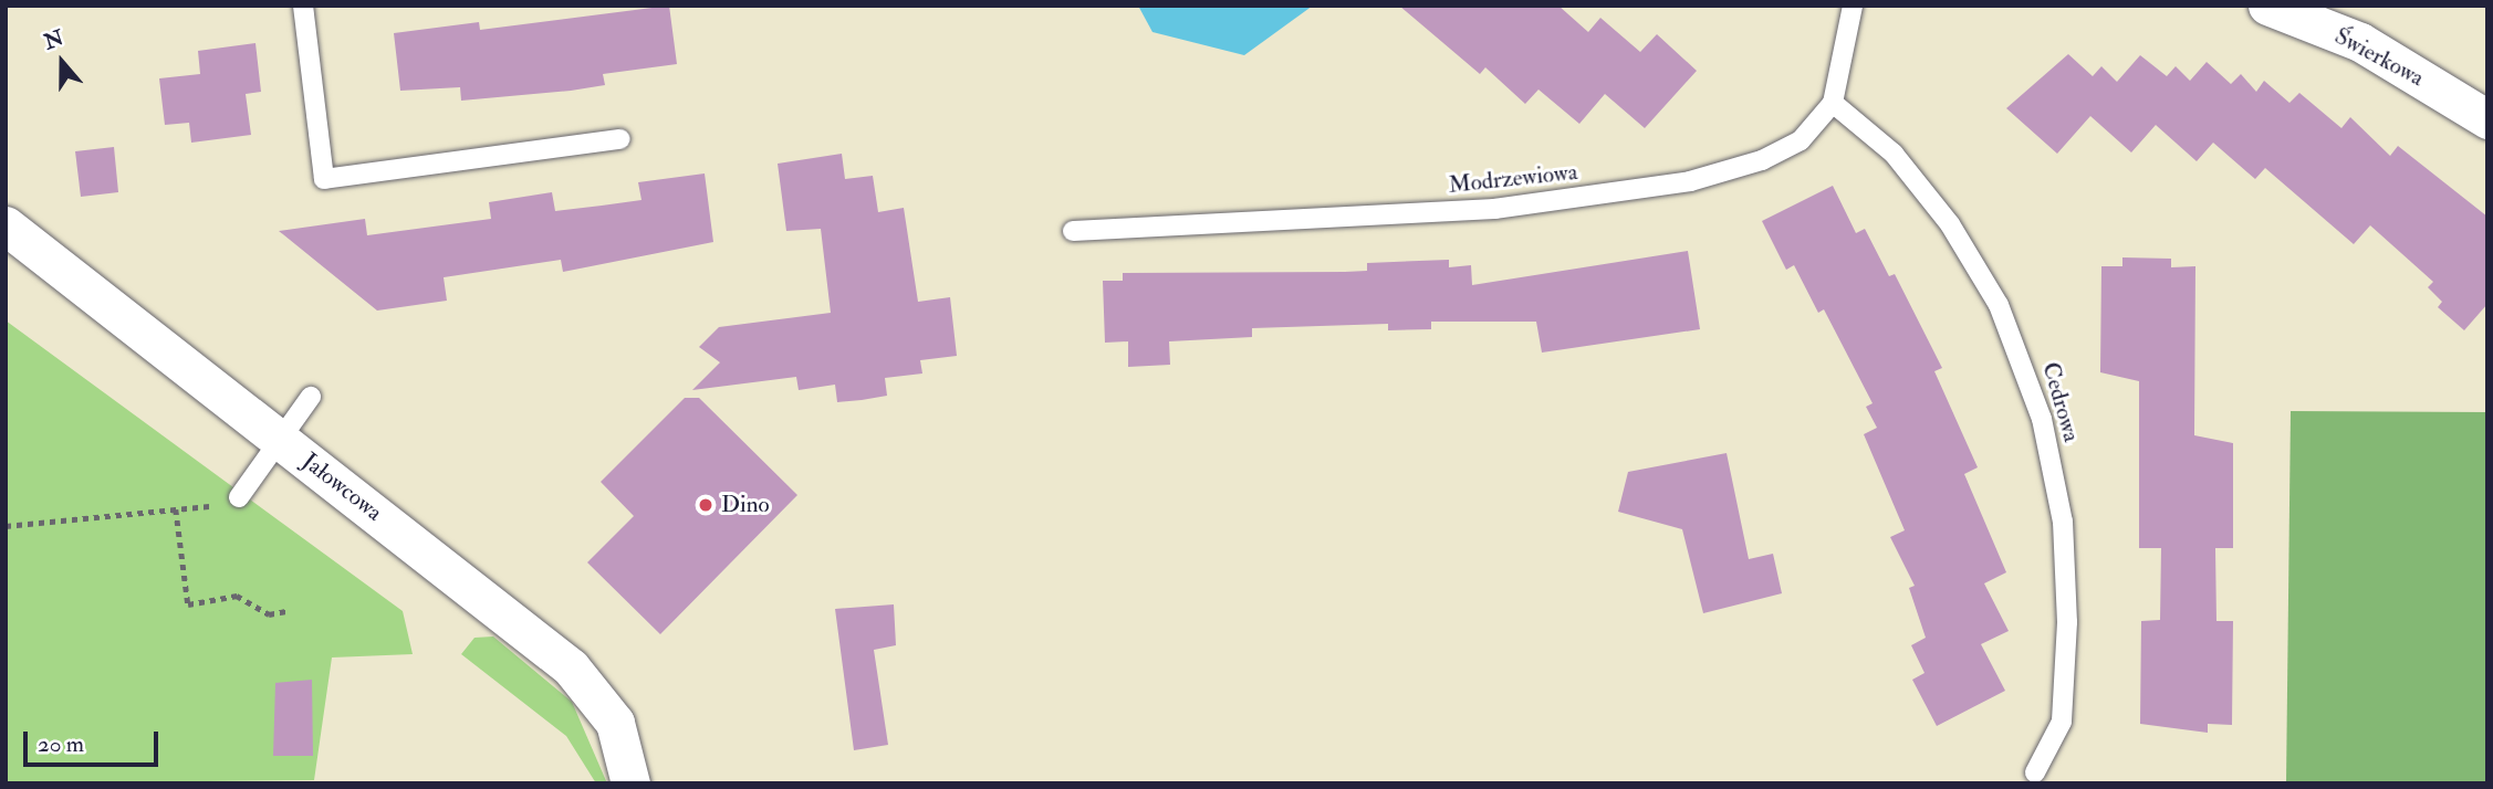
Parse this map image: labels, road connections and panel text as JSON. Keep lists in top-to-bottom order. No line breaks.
{"streets":{"street":["Świerkowa","Jałowcowa"],"lane":["Modrzewiowa","Cedrowa"]},"crossings":[["Modrzewiowa","Cedrowa"]],"places":["Dino"],"scale_bar":"20 m","north":"top"}
